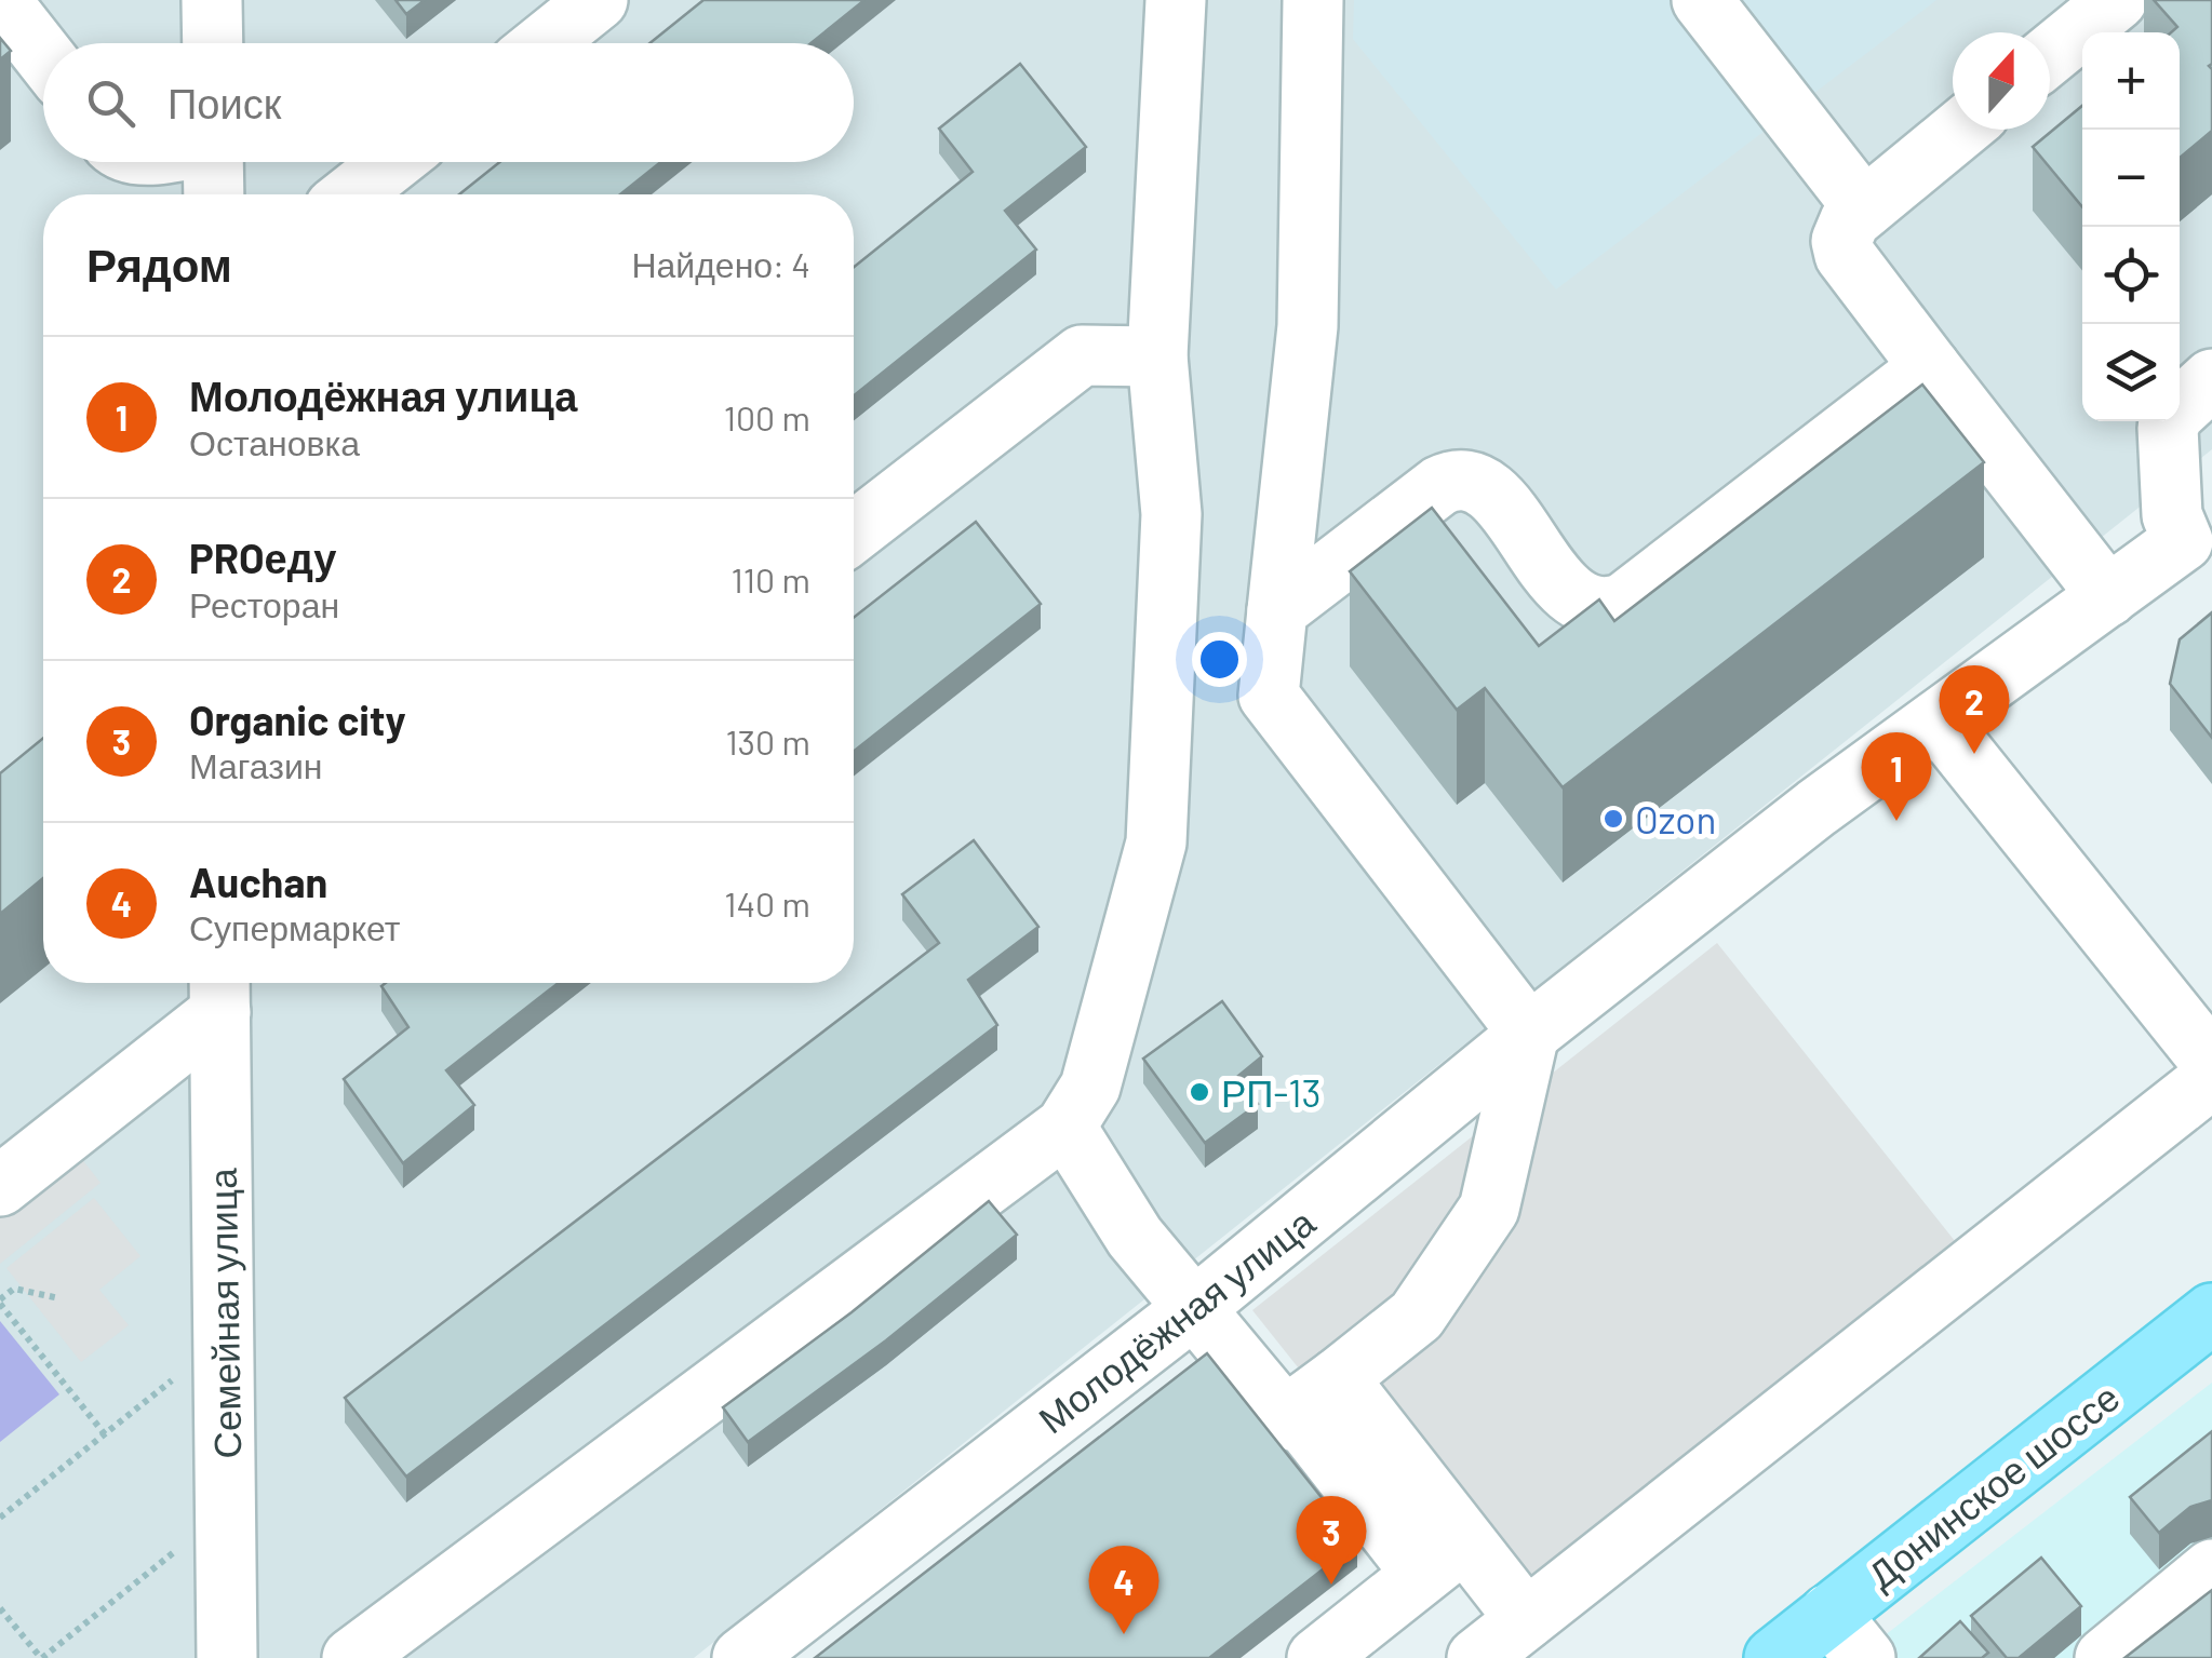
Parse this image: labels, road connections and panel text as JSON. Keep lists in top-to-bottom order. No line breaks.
{"streets":{"main road":["Донинское шоссе"],"street":["Семейная улица","Молодёжная улица"]},"places":["Ozon","РП-13"],"north":"top","page":{"map_buttons":["+","−"],"search":"Поиск","heading":["Рядом","Найдено: 4"],"list":[{"mark":"1","name":"Молодёжная улица","note":"Остановка","value":"100 m"},{"mark":"2","name":"PROеду","note":"Ресторан","value":"110 m"},{"mark":"3","name":"Organic city","note":"Магазин","value":"130 m"},{"mark":"4","name":"Auchan","note":"Супермаркет","value":"140 m"}],"pins":["2","1","3","4"]}}
